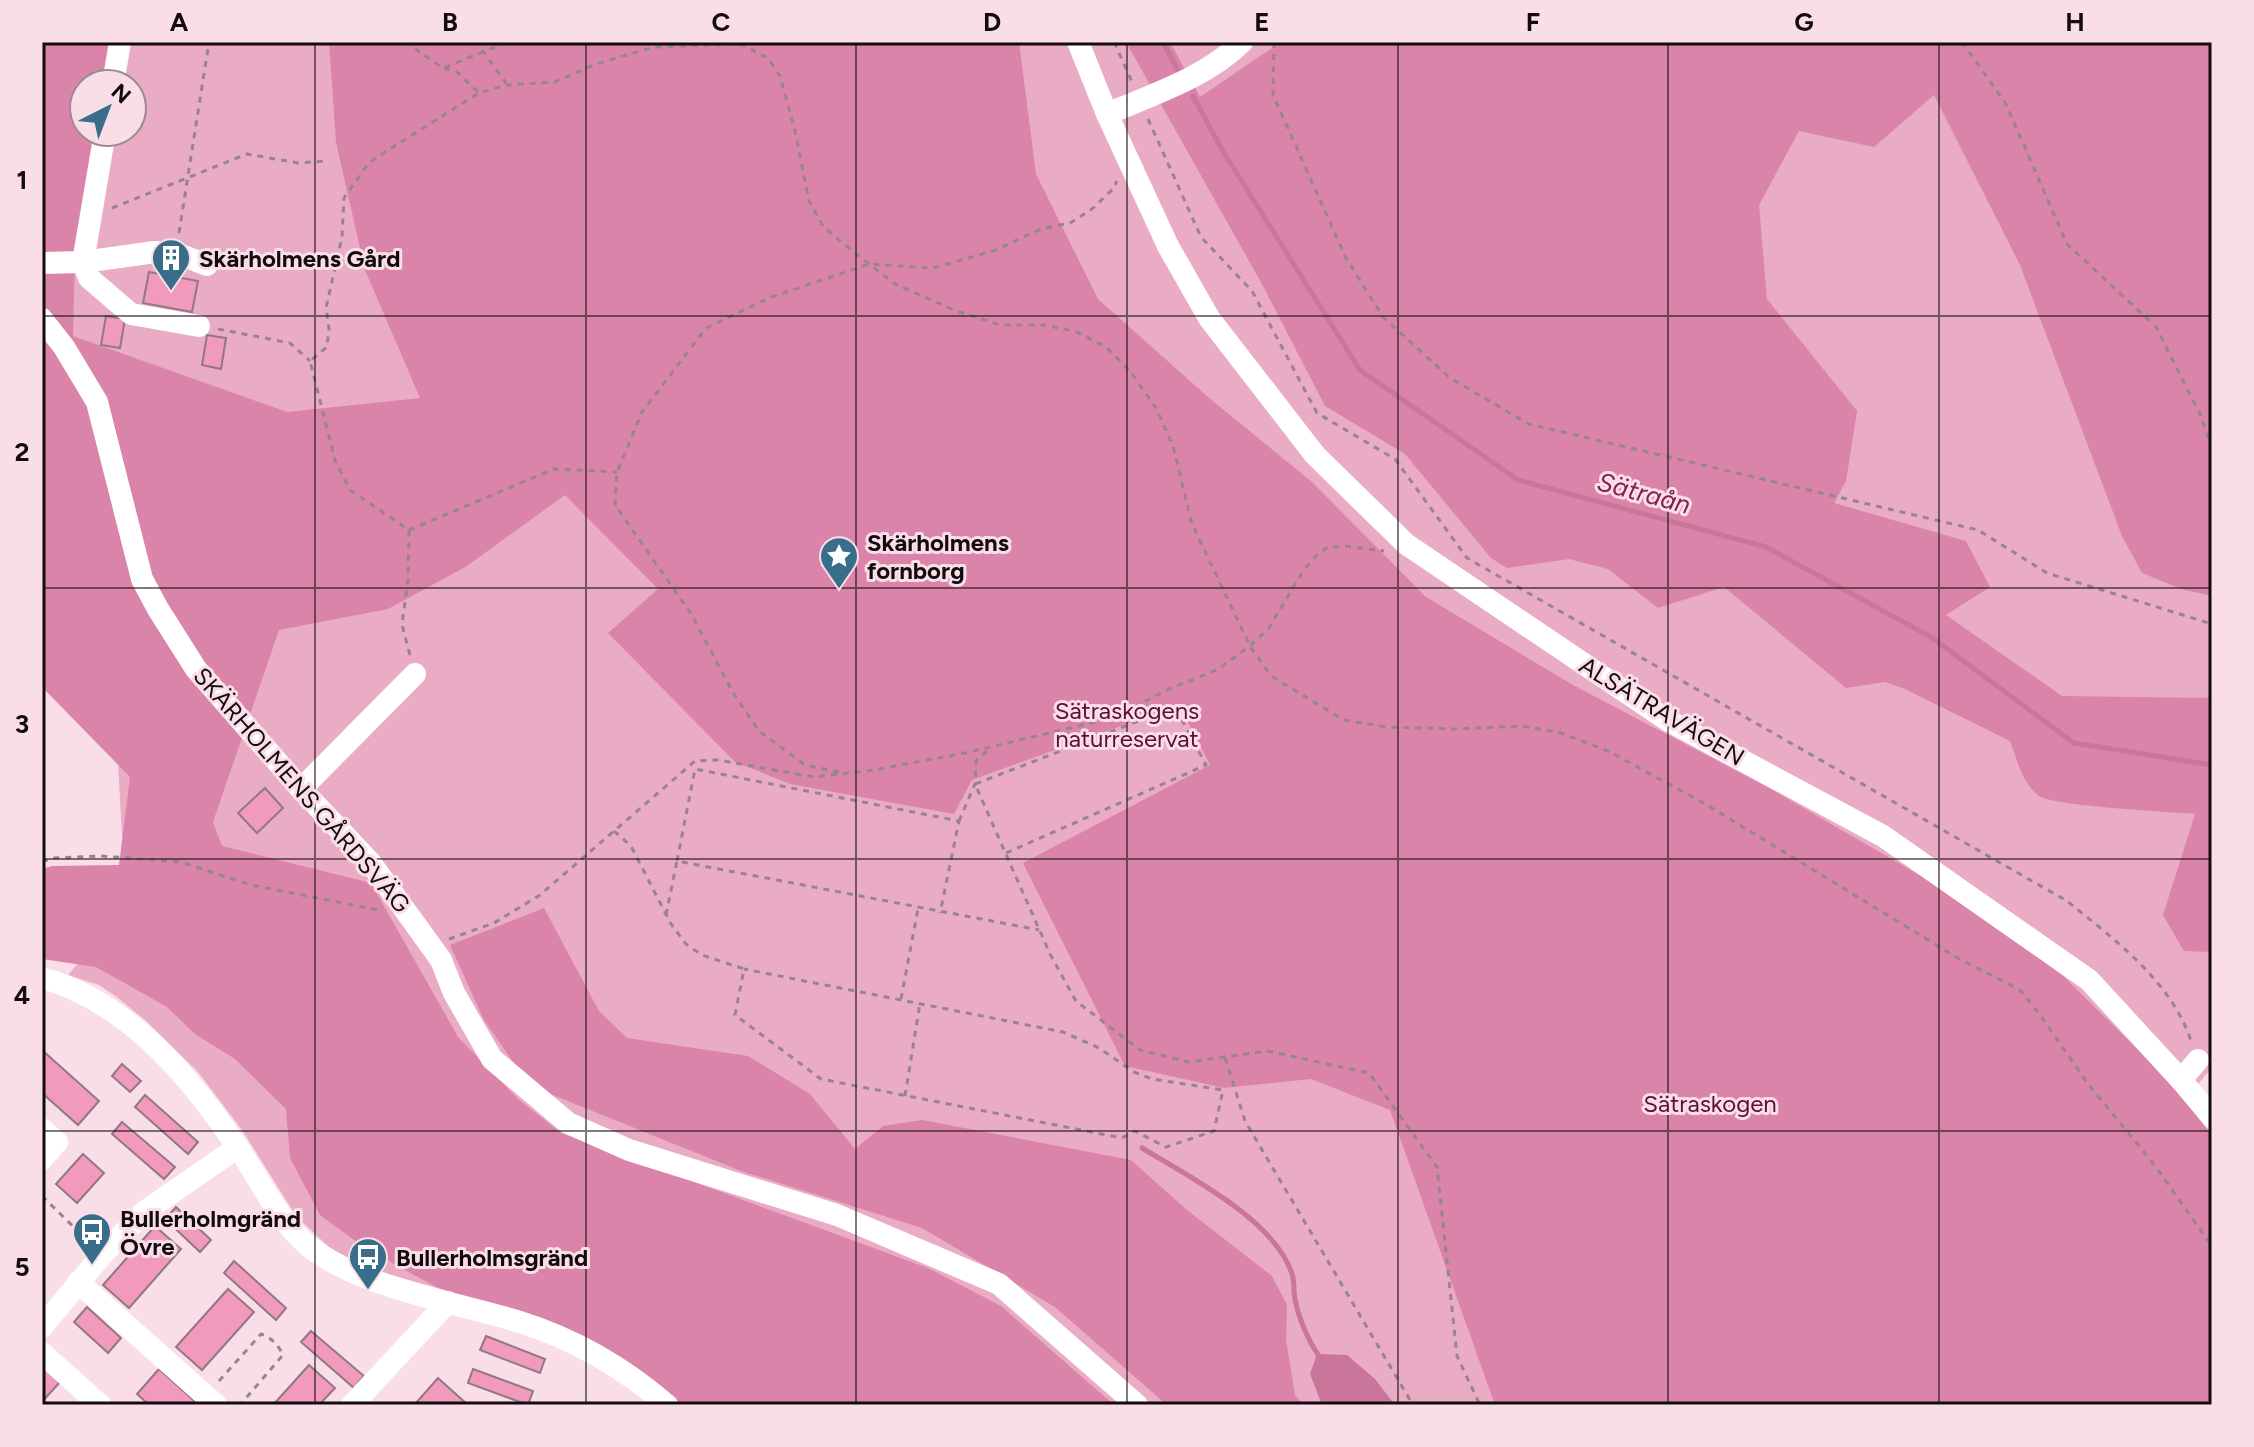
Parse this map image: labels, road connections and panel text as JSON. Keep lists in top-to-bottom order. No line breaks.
{"streets":{"street":["ALSÄTRAVÄGEN","SKÄRHOLMENS GÅRDSVÄG"]},"water":["Sätraån"],"parks":["Sätraskogens naturreservat","Sätraskogen"],"places":{"building":["Skärholmens Gård"],"place":["Skärholmens fornborg"],"bus stop":["Bullerholmgränd Övre","Bullerholmsgränd"]},"north":"top right","grid":{"columns":["A","B","C","D","E","F","G","H"],"rows":["1","2","3","4","5"]}}
